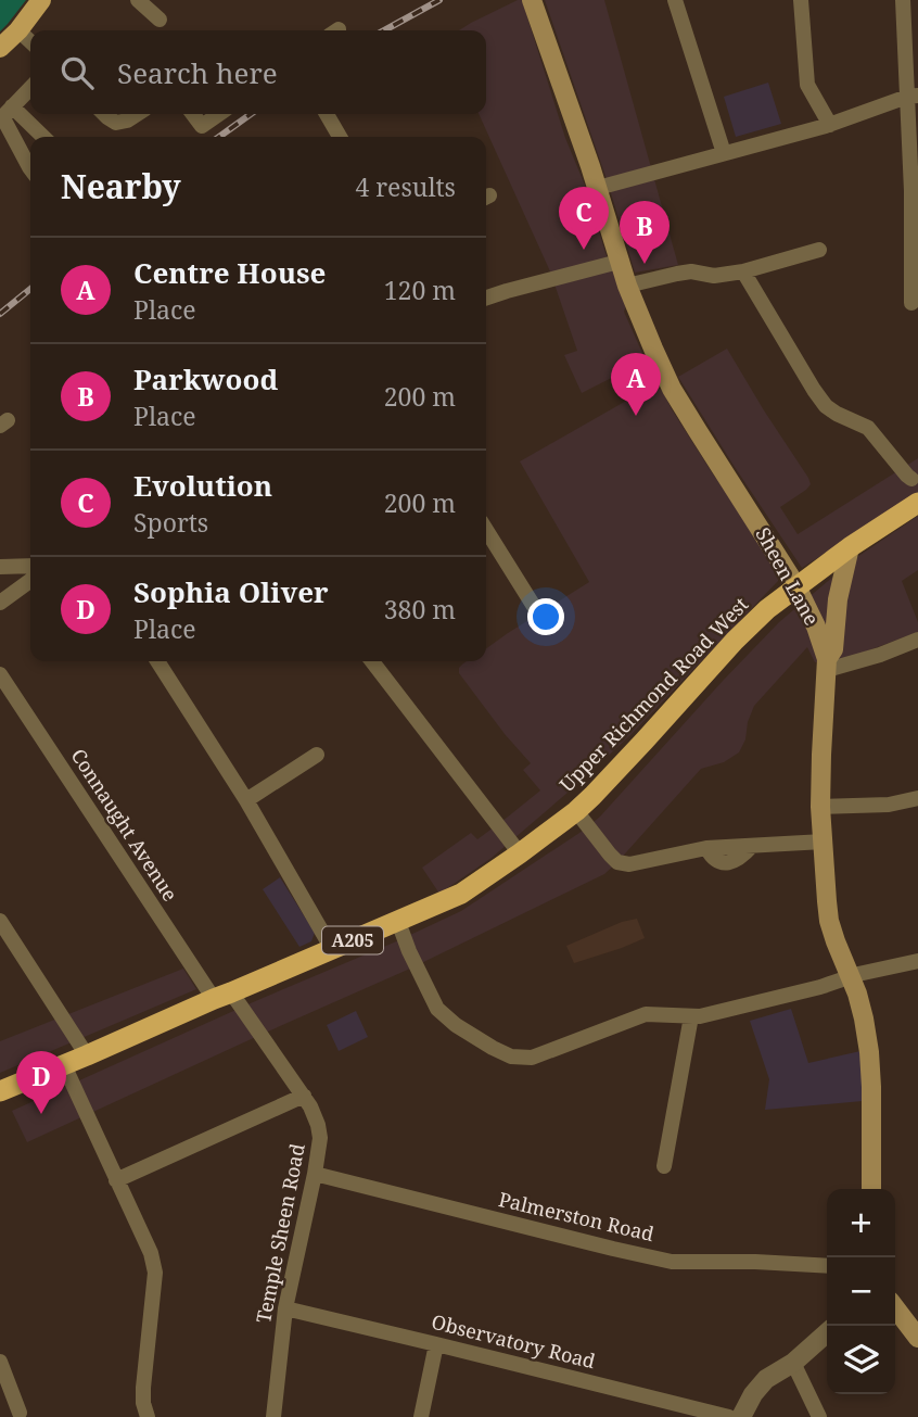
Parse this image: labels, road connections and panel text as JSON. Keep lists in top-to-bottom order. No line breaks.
{"streets":{"highway":["Upper Richmond Road West","A205"],"main road":["Sheen Lane"],"street":["Connaught Avenue","Palmerston Road","Temple Sheen Road","Observatory Road"]},"crossings":[["Sheen Lane","Upper Richmond Road West"],["Upper Richmond Road West","Connaught Avenue"],["Upper Richmond Road West","Temple Sheen Road"],["Connaught Avenue","Temple Sheen Road"],["Palmerston Road","Temple Sheen Road"],["Temple Sheen Road","Observatory Road"]],"page":{"search":"Search here","heading":["Nearby","4 results"],"pins":["C","B","A","D"],"list":[{"mark":"A","name":"Centre House","note":"Place","value":"120 m"},{"mark":"B","name":"Parkwood","note":"Place","value":"200 m"},{"mark":"C","name":"Evolution","note":"Sports","value":"200 m"},{"mark":"D","name":"Sophia Oliver","note":"Place","value":"380 m"}],"map_buttons":["+","−"]}}
